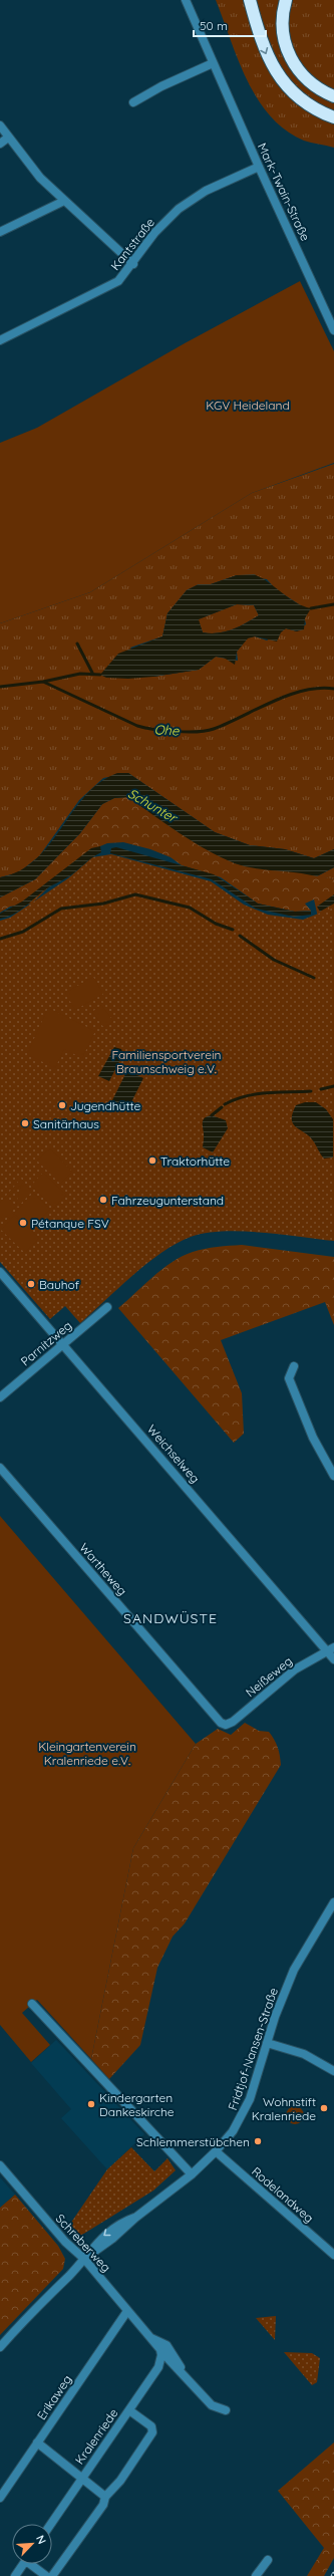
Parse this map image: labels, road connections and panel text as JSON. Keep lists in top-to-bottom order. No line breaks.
{"streets":{"street":["Mark-Twain-Straße","Kantstraße","Parnitzweg","Weichselweg","Wartheweg","Neißeweg","Fridtjof-Nansen-Straße","Rodelandweg","Schreberweg","Erikaweg","Kralenriede"]},"crossings":[["Mark-Twain-Straße","Kantstraße"],["Parnitzweg","Weichselweg"],["Weichselweg","Neißeweg"],["Wartheweg","Neißeweg"],["Fridtjof-Nansen-Straße","Rodelandweg"],["Fridtjof-Nansen-Straße","Schreberweg"],["Schreberweg","Erikaweg"],["Schreberweg","Kralenriede"]],"districts":["SANDWÜSTE"],"water":["Ohe","Schunter"],"parks":["KGV Heideland","Familiensportverein Braunschweig e.V.","Kleingartenverein Kralenriede e.V."],"places":["Jugendhütte","Sanitärhaus","Traktorhütte","Fahrzeugunterstand","Pétanque FSV","Bauhof","Kindergarten Dankeskirche","Wohnstift Kralenriede","Schlemmerstübchen"],"scale_bar":"50 m","north":"top right"}
